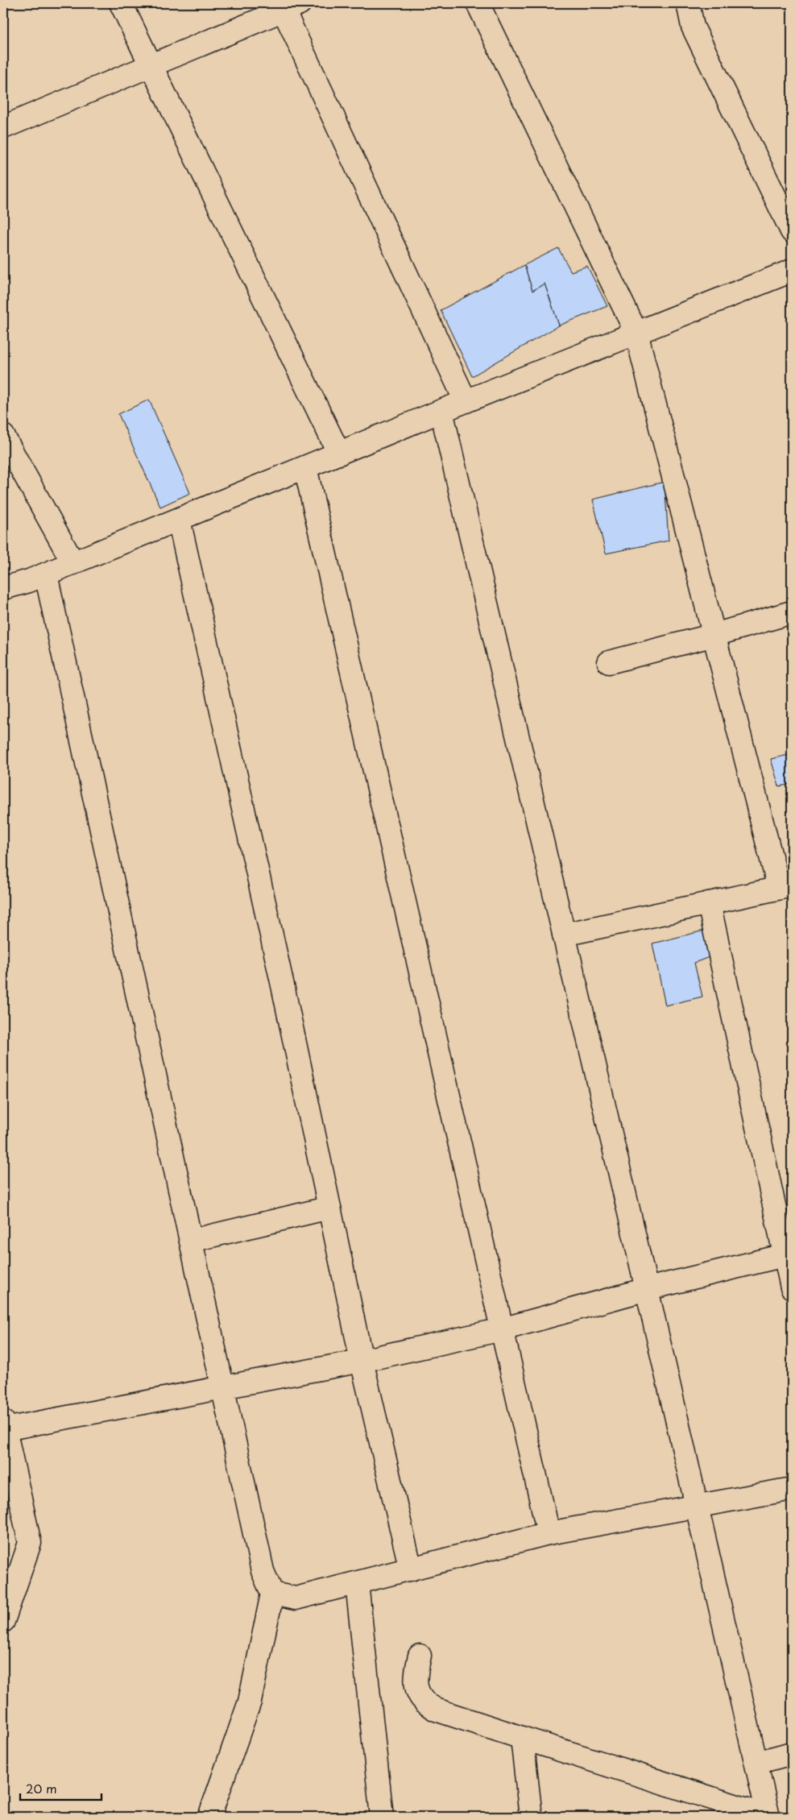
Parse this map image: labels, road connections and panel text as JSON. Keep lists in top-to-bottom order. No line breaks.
{"scale_bar":"20 m"}
